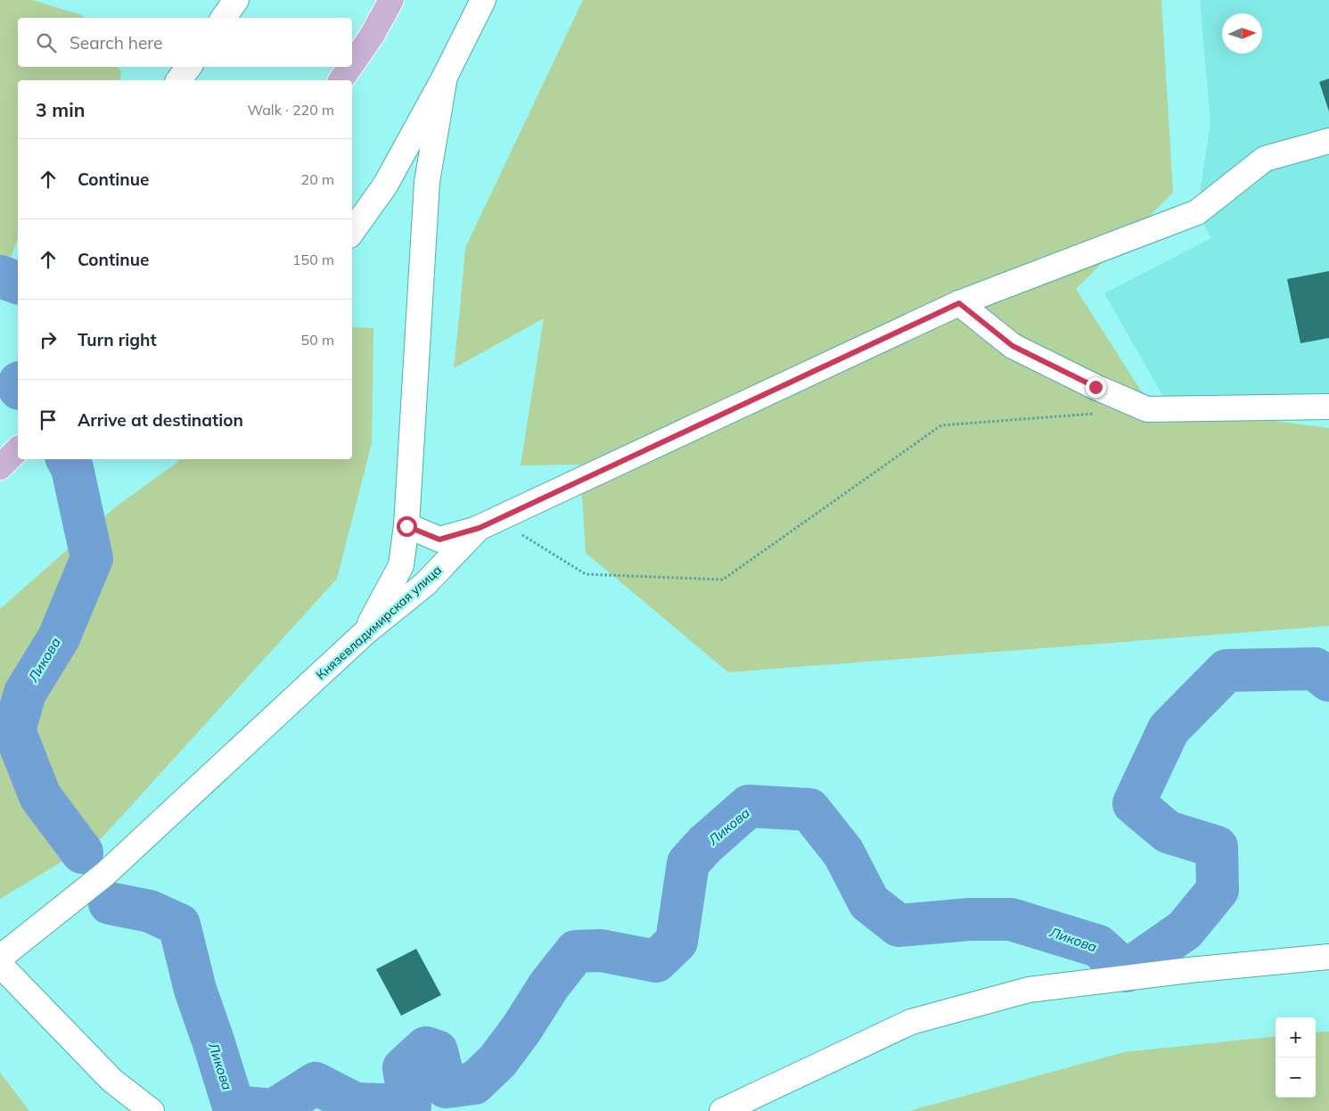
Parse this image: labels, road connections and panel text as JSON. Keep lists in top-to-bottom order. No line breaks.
{"streets":{"street":["Князевладимирская улица"]},"water":["Ликова"],"north":"right","page":{"search":"Search here","heading":["3 min","Walk · 220 m"],"list":[["Continue","20 m"],["Continue","150 m"],["Turn right","50 m"],"Arrive at destination"],"map_buttons":["+","−"]}}
